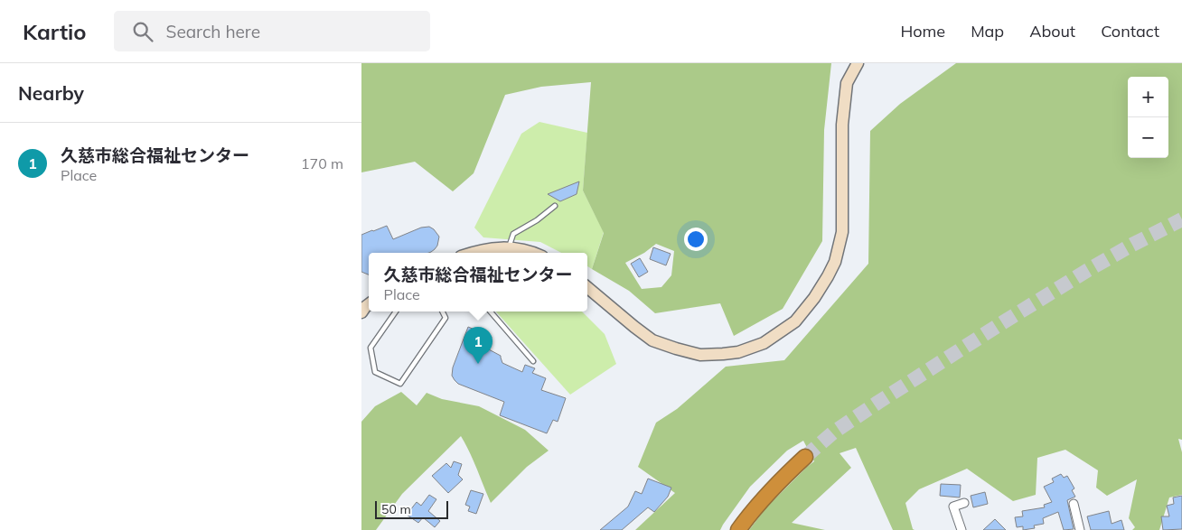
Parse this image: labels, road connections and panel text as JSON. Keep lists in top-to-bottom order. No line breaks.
{"scale_bar":"50 m","page":{"header":"Kartio","search":"Search here","nav":["Home","Map","About","Contact"],"heading":"Nearby","map_buttons":["+","−"],"list":[{"mark":"1","name":"久慈市総合福祉センター","note":"Place","value":"170 m"}],"popup":["久慈市総合福祉センター","Place"],"pins":"1","scale":"50 m"}}
